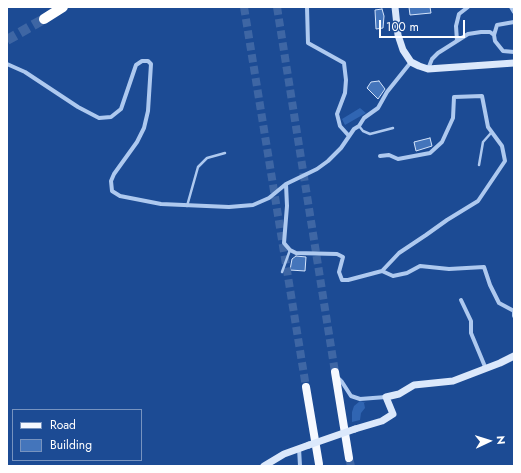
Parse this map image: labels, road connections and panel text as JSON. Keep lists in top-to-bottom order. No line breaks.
{"legend":["Road","Building"],"scale_bar":"100 m","north":"right"}
